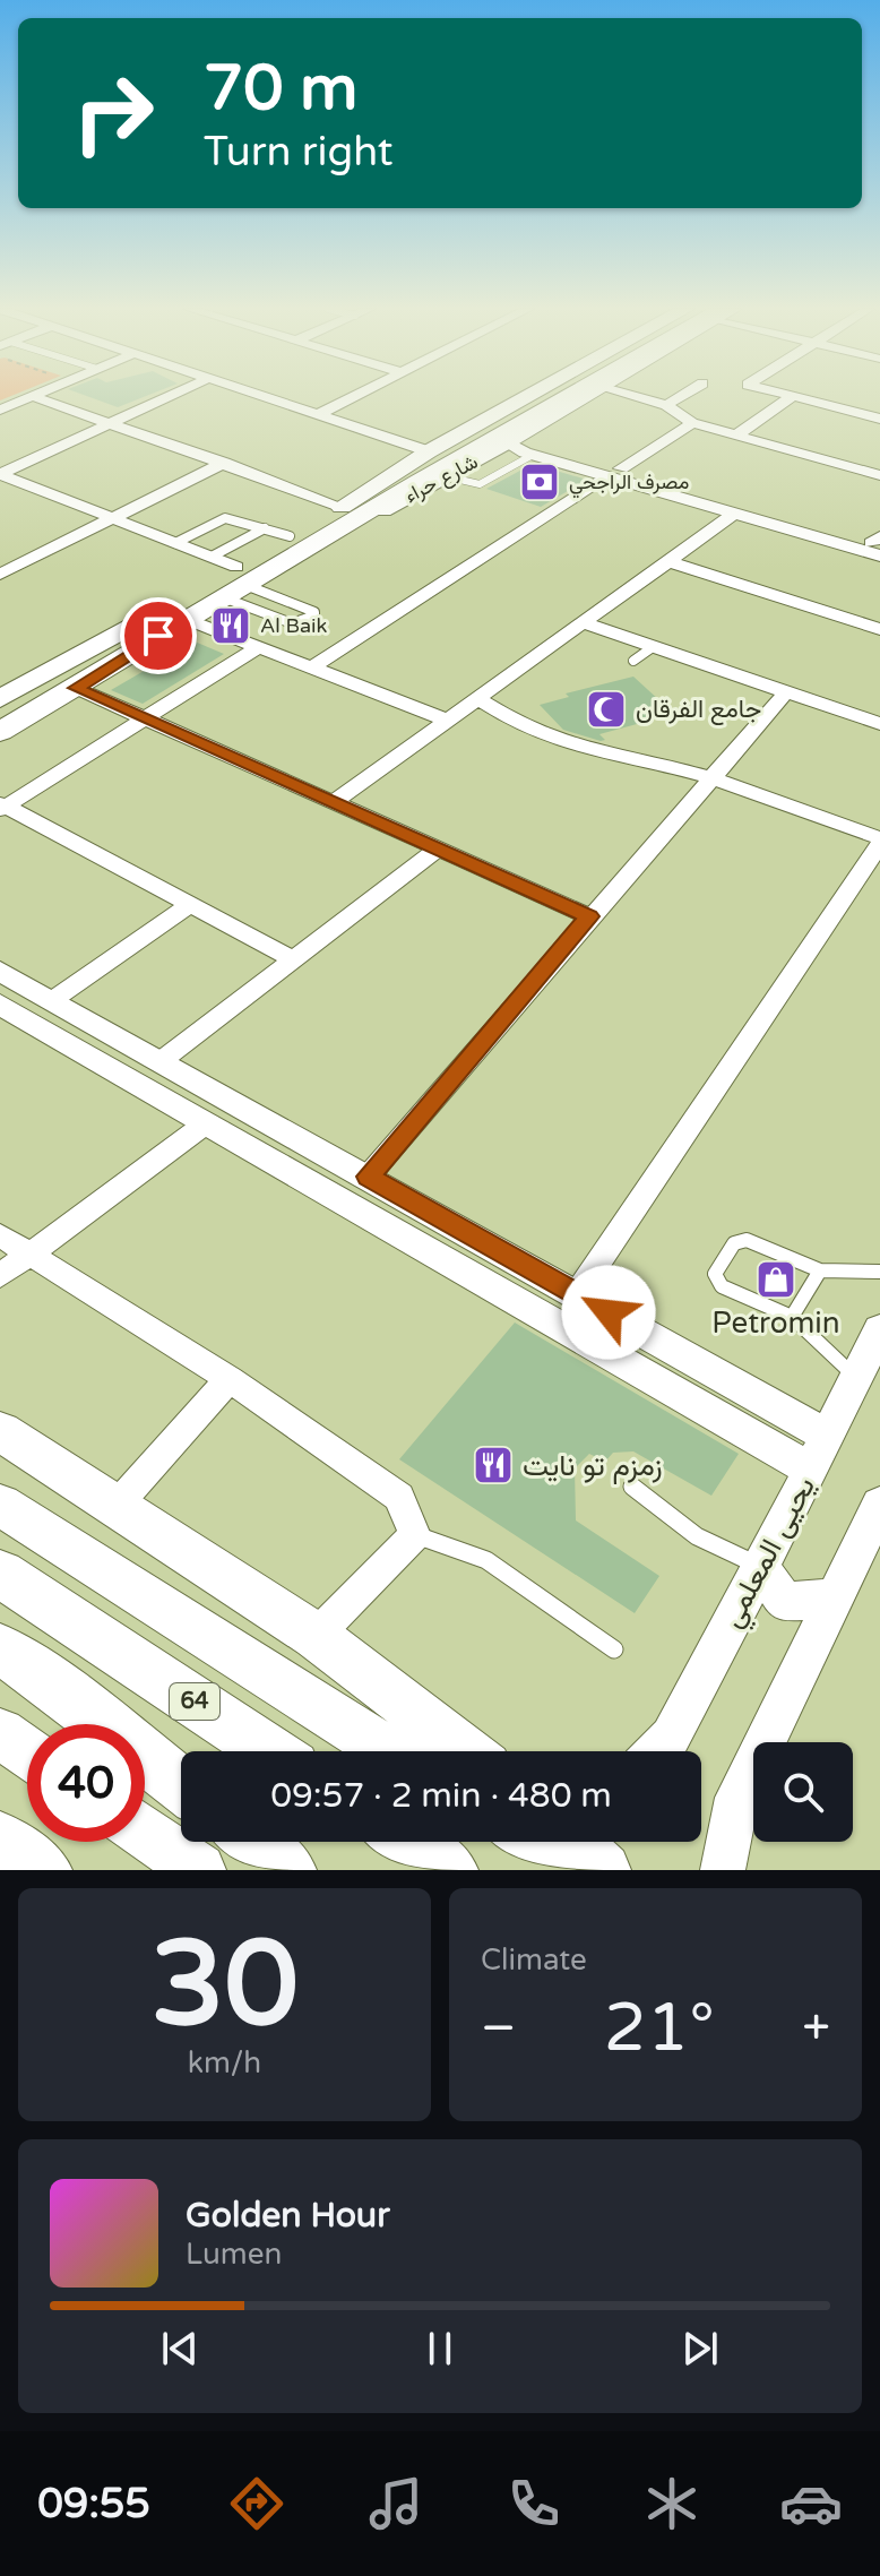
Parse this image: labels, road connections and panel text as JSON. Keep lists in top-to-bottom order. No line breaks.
{"streets":{"main road":["شارع حراء","64"],"street":["يحيى المعلمي"]},"places":{"bank":["مصرف الراجحي"],"restaurant":["Al Baik","زمزم تو نايت"],"mosque":["جامع الفرقان"],"shop":["Petromin"]},"page":{"turn":["70 m","Turn right"],"limit":"40","trip":"09:57 · 2 min · 480 m","tile":[["30","km/h"],"Climate"],"heat":["−","21°","+"],"song":["Golden Hour","Lumen"],"tabs":"09:55"}}
